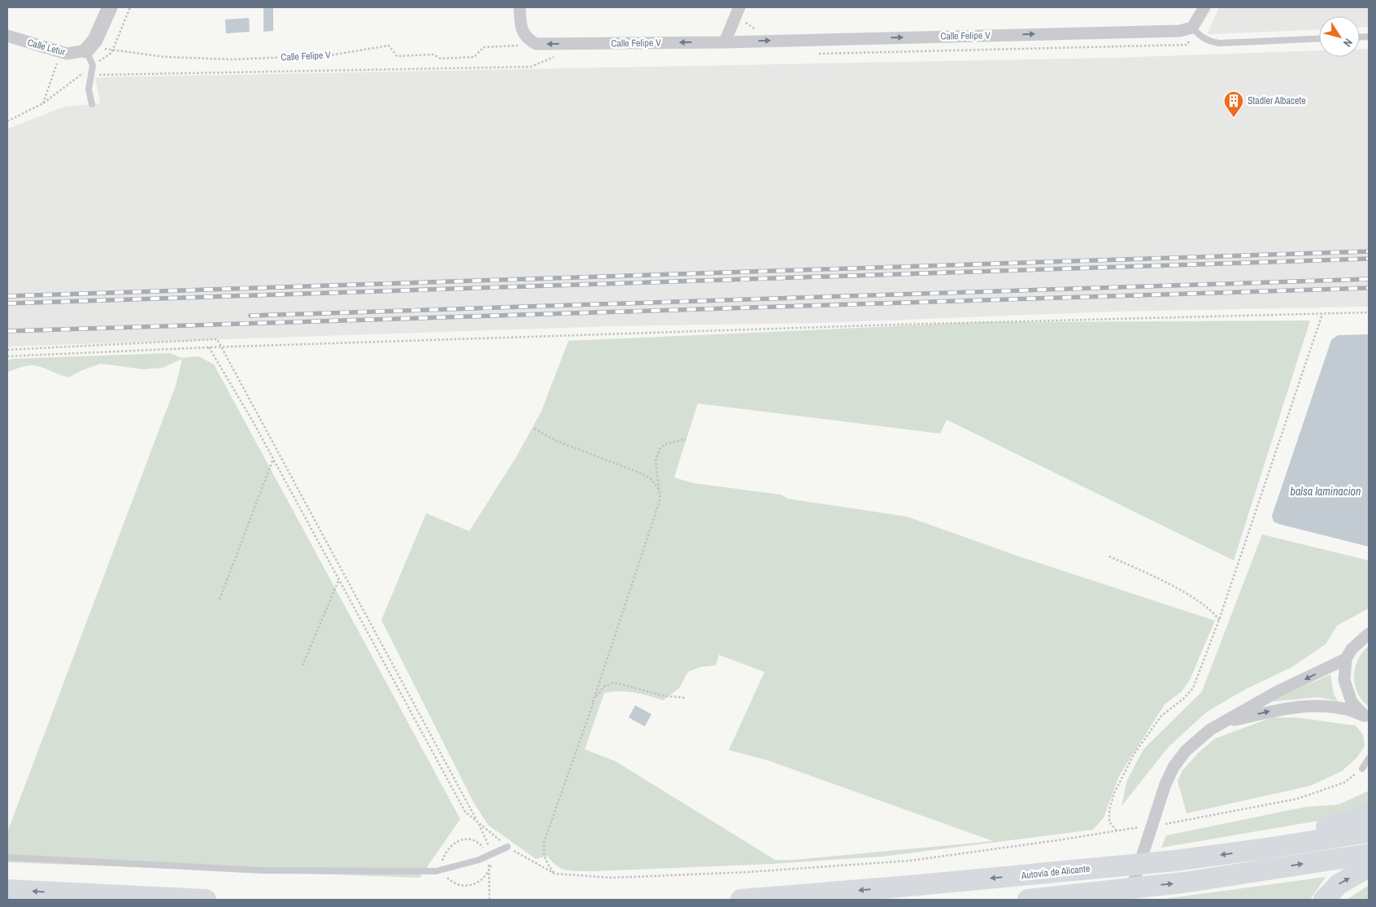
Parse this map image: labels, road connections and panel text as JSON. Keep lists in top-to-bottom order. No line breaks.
{"streets":{"highway":["Autovía de Alicante"],"street":["Calle Felipe V","Calle Letur"]},"crossings":[["Calle Felipe V","Calle Letur"]],"water":["balsa laminacion"],"places":{"building":["Stadler Albacete"]},"north":"bottom right"}
